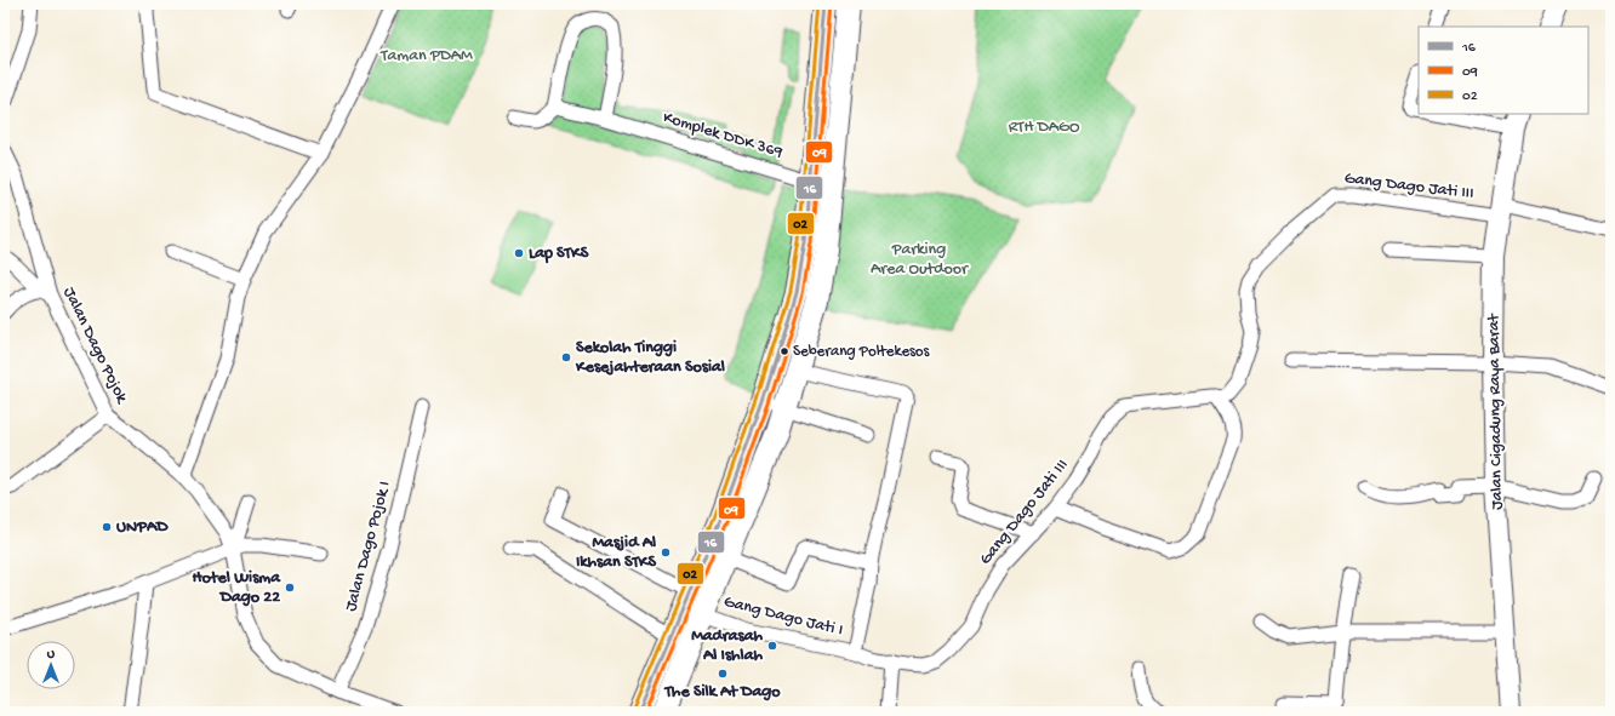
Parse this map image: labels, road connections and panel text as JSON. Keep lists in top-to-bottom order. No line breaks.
{"streets":{"street":["Komplek DDK 369","Gang Dago Jati III","Jalan Dago Pojok","Jalan Cigadung Raya Barat","Jalan Dago Pojok I","Gang Dago Jati I"]},"crossings":[["Gang Dago Jati III","Jalan Cigadung Raya Barat"],["Gang Dago Jati III","Gang Dago Jati I"],["Jalan Dago Pojok","Jalan Dago Pojok I"]],"parks":["Taman PDAM","RTH DAGO","Parking Area Outdoor"],"places":["Lap STKS","Seberang Poltekesos","Sekolah Tinggi Kesejahteraan Sosial","UNPAD","Masjid Al Ikhsan STKS","Hotel Wisma Dago 22","Madrasah Al Ishlah","The Silk At Dago"],"lines":["transit line 16","transit line 09","transit line 02"],"legend":["16","09","02"],"north":"top"}
